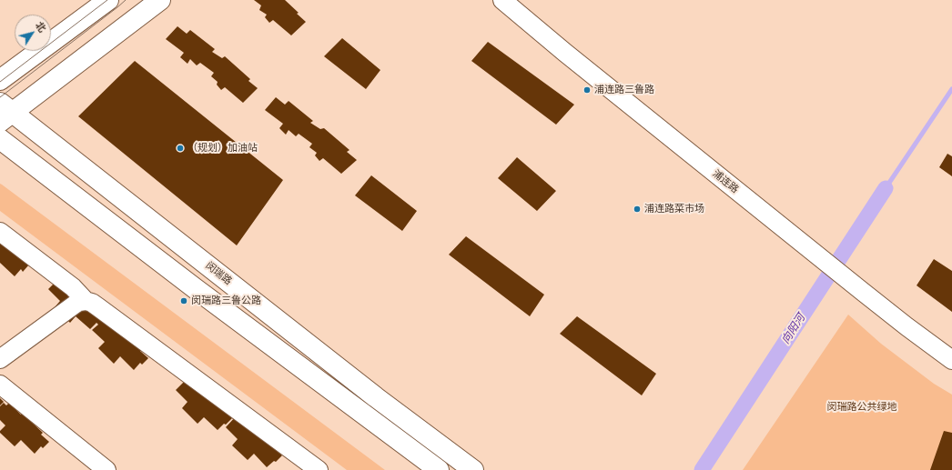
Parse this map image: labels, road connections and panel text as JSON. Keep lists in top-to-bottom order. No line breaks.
{"streets":{"main road":["闵瑞路"],"street":["浦连路"]},"water":["向阳河"],"parks":["闵瑞路公共绿地"],"places":["浦连路三鲁路","（规划）加油站","浦连路菜市场","闵瑞路三鲁公路"],"north":"top right"}
